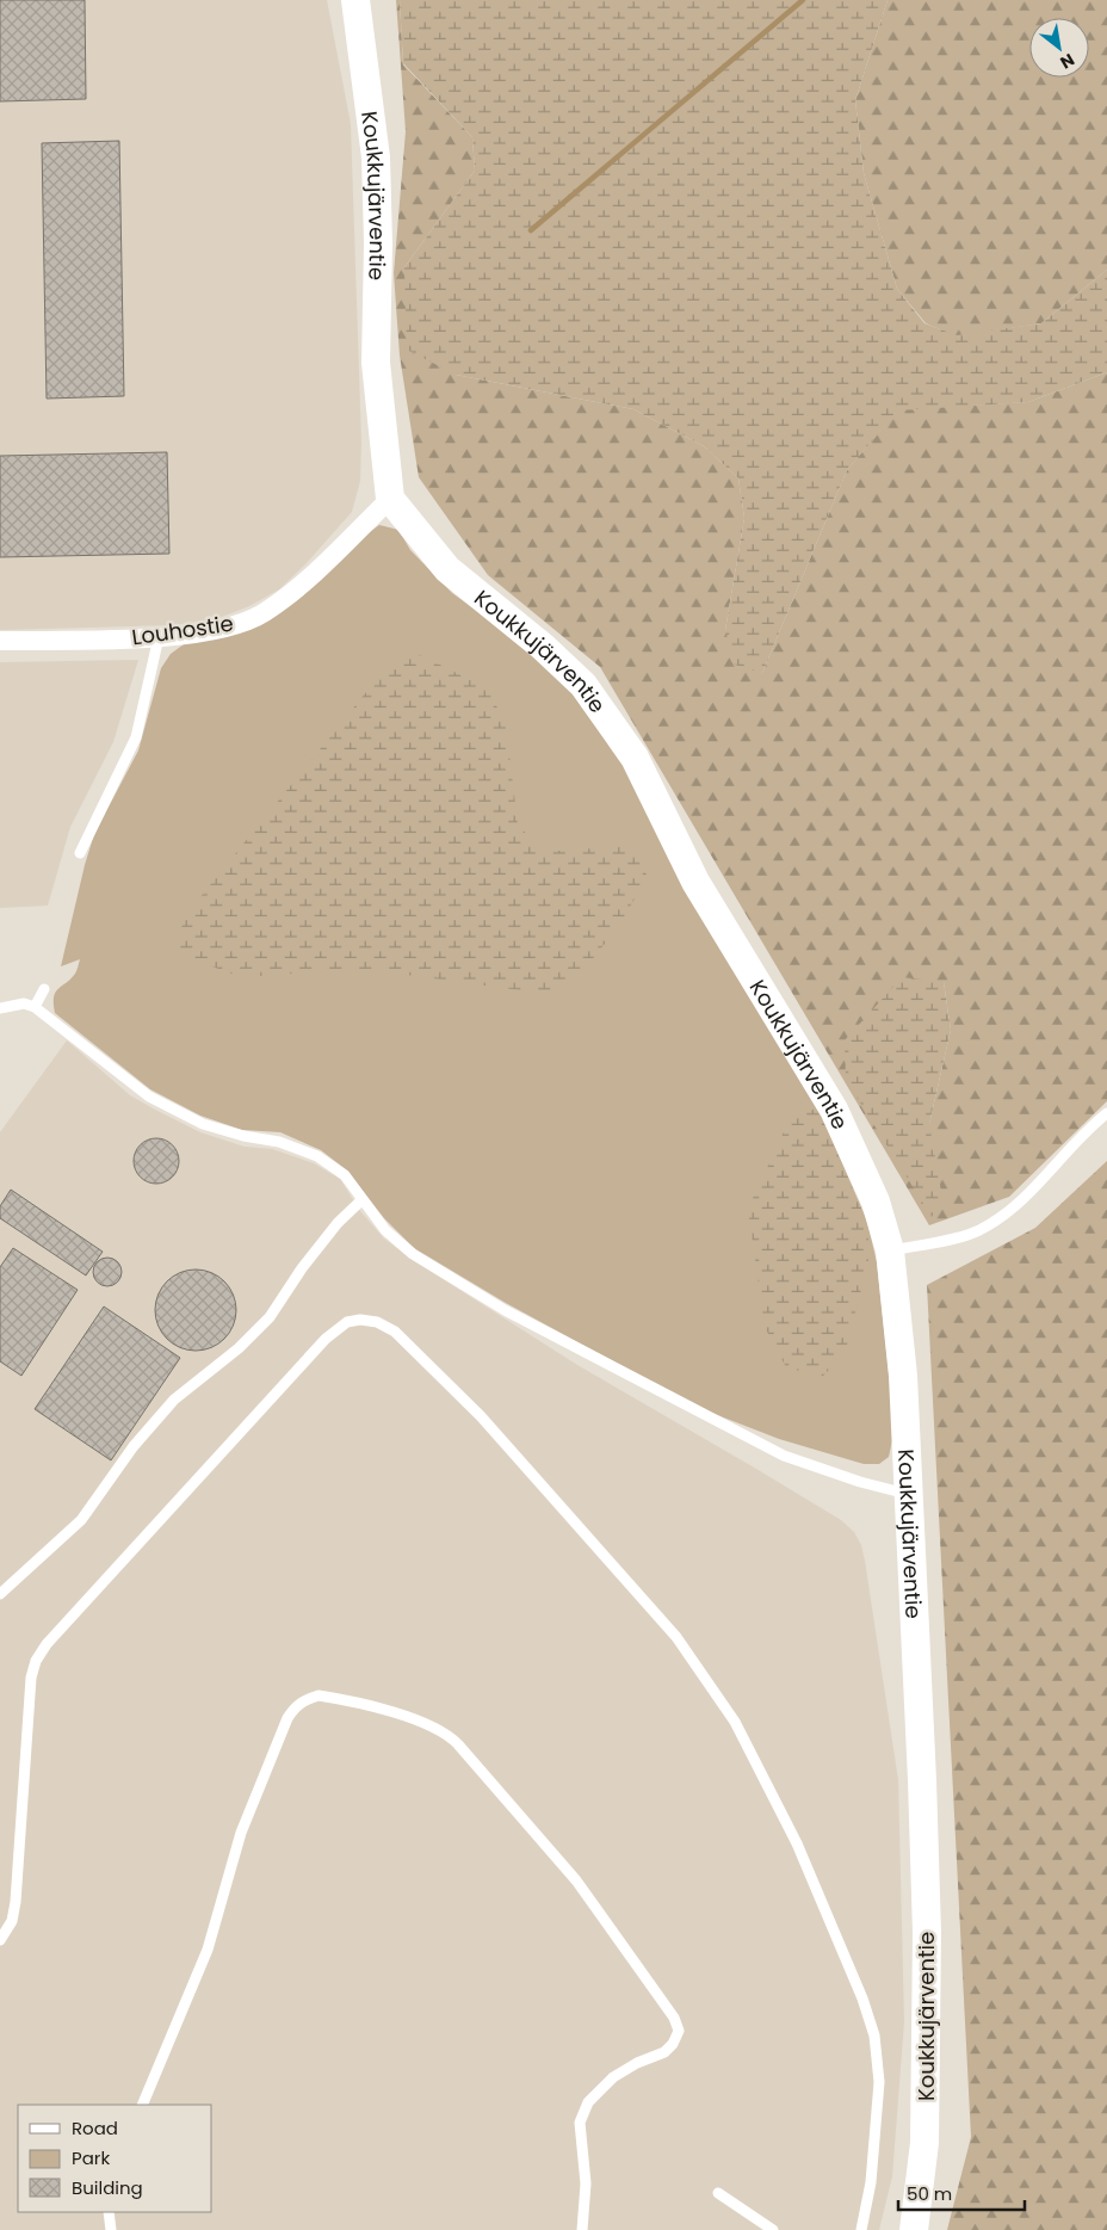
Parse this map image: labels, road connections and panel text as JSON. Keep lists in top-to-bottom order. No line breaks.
{"streets":{"street":["Koukkujärventie","Louhostie"]},"crossings":[["Koukkujärventie","Louhostie"]],"legend":["Road","Park","Building"],"scale_bar":"50 m","north":"bottom right"}
